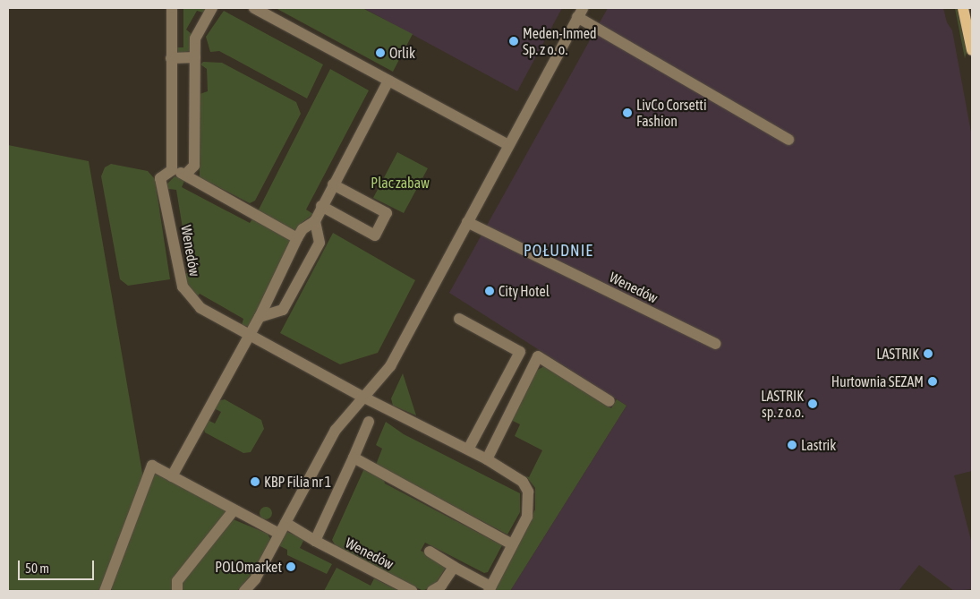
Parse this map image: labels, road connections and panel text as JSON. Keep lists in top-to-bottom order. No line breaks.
{"streets":{"street":["Wenedów"]},"districts":["POŁUDNIE"],"parks":["Plac zabaw"],"places":["Meden-Inmed Sp. z o. o.","Orlik","LivCo Corsetti Fashion","City Hotel","LASTRIK","Hurtownia SEZAM","LASTRIK sp. z o.o.","Lastrik","KBP Filia nr 1","POLOmarket"],"scale_bar":"50 m"}
